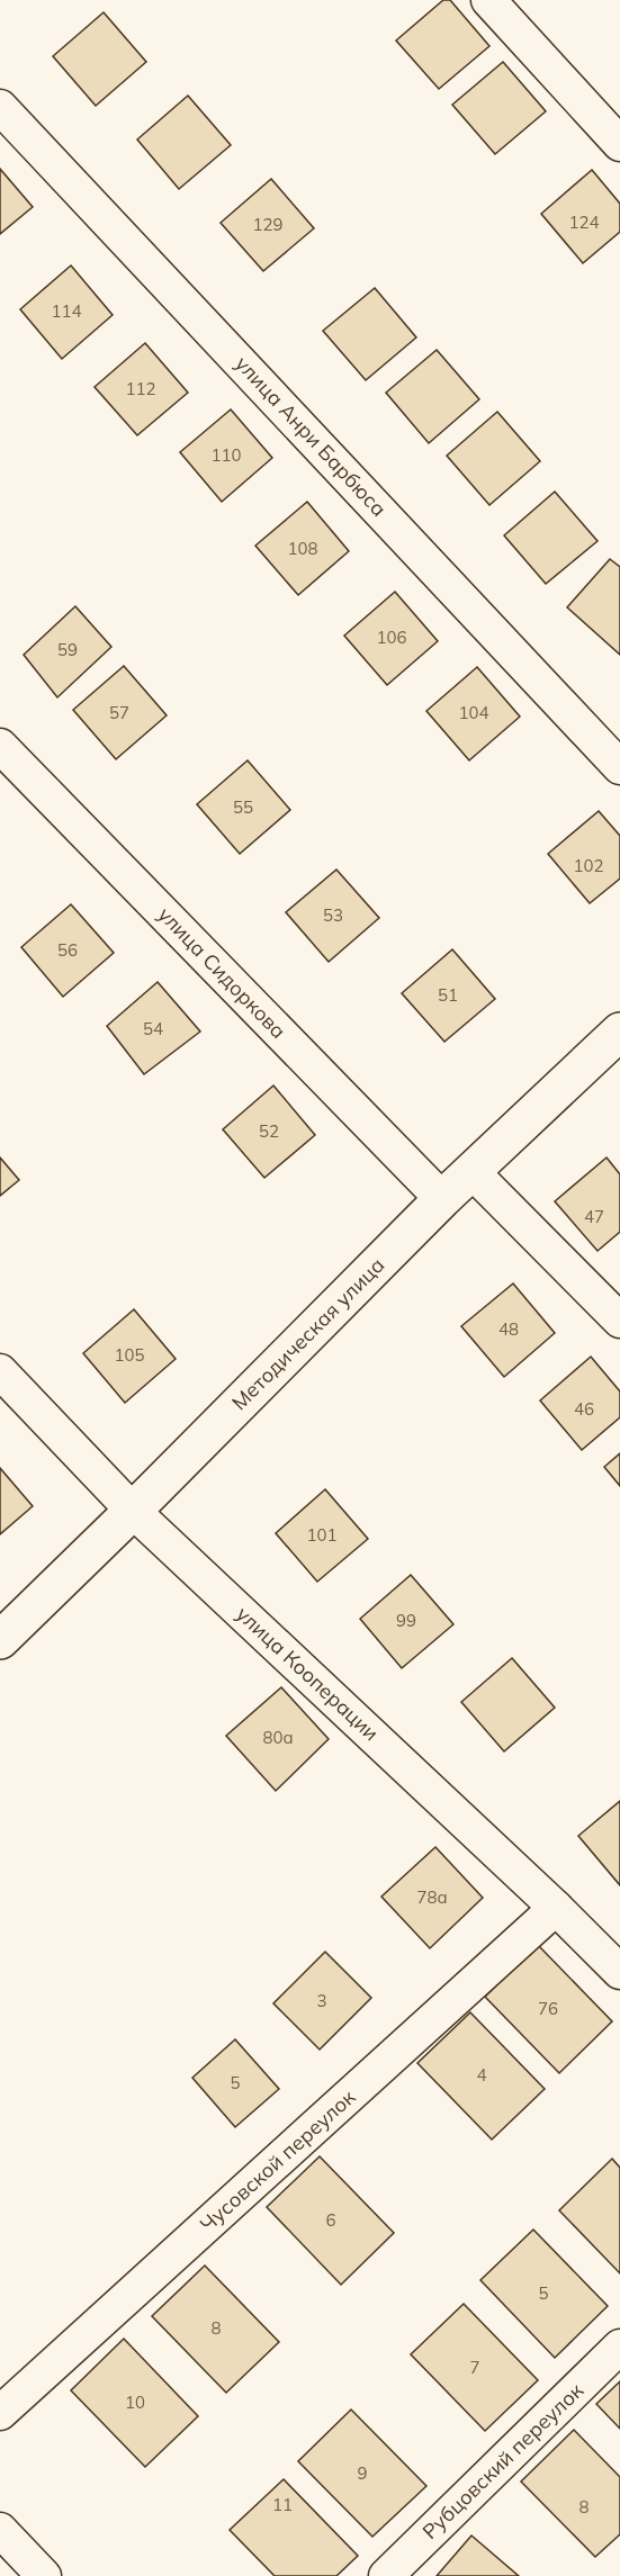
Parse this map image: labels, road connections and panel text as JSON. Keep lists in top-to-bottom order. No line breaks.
{"streets":{"main road":["Методическая улица"],"street":["улица Анри Барбюса","улица Сидоркова","улица Кооперации","Чусовской переулок","Рубцовский переулок"]},"crossings":[["улица Сидоркова","Методическая улица"],["Методическая улица","улица Кооперации"],["улица Кооперации","Чусовской переулок"]],"house_numbers":["124","129","114","112","110","108","106","59","57","104","55","102","53","56","51","54","52","47","48","105","46","101","99","80а","78а","3","76","4","5","6","5","8","7","10","9","11","8"]}
